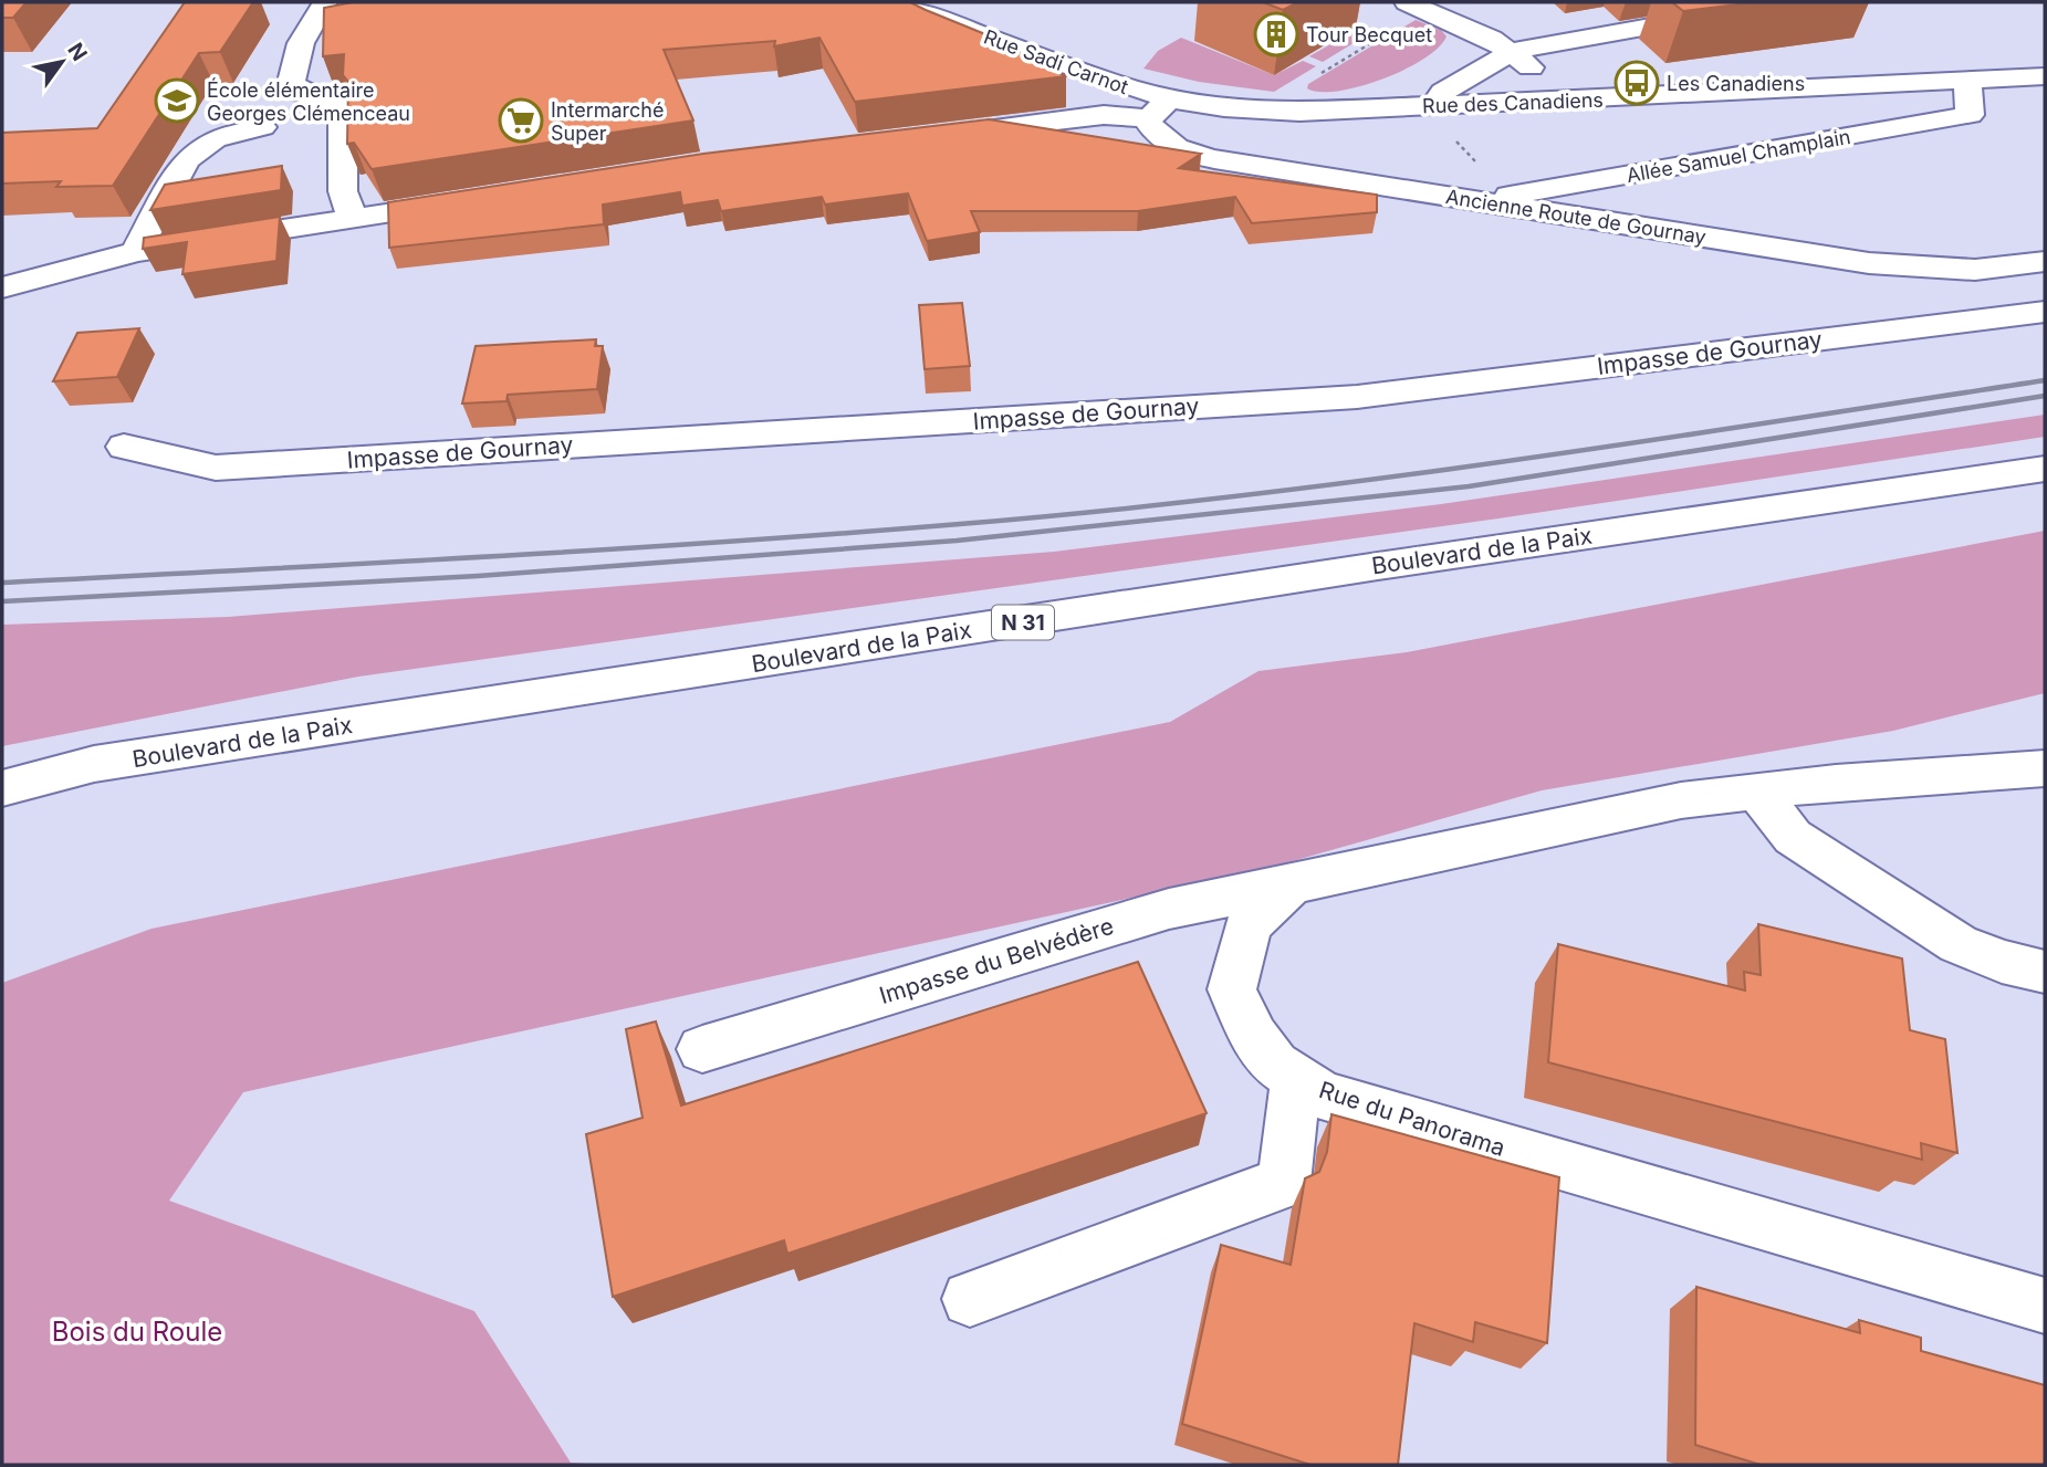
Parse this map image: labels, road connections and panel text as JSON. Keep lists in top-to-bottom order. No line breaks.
{"streets":{"street":["Rue Sadi Carnot","Rue des Canadiens","Allée Samuel Champlain","Ancienne Route de Gournay","Impasse de Gournay","Boulevard de la Paix","N 31","Impasse du Belvédère","Rue du Panorama"]},"crossings":[["Rue Sadi Carnot","Rue des Canadiens"],["Rue Sadi Carnot","Ancienne Route de Gournay"],["Rue des Canadiens","Allée Samuel Champlain"],["Rue des Canadiens","Ancienne Route de Gournay"],["Allée Samuel Champlain","Ancienne Route de Gournay"],["Impasse du Belvédère","Rue du Panorama"]],"parks":["Bois du Roule"],"places":{"building":["Tour Becquet"],"bus stop":["Les Canadiens"],"school or university":["École élémentaire Georges Clémenceau"],"supermarket":["Intermarché Super"]},"north":"top right"}
